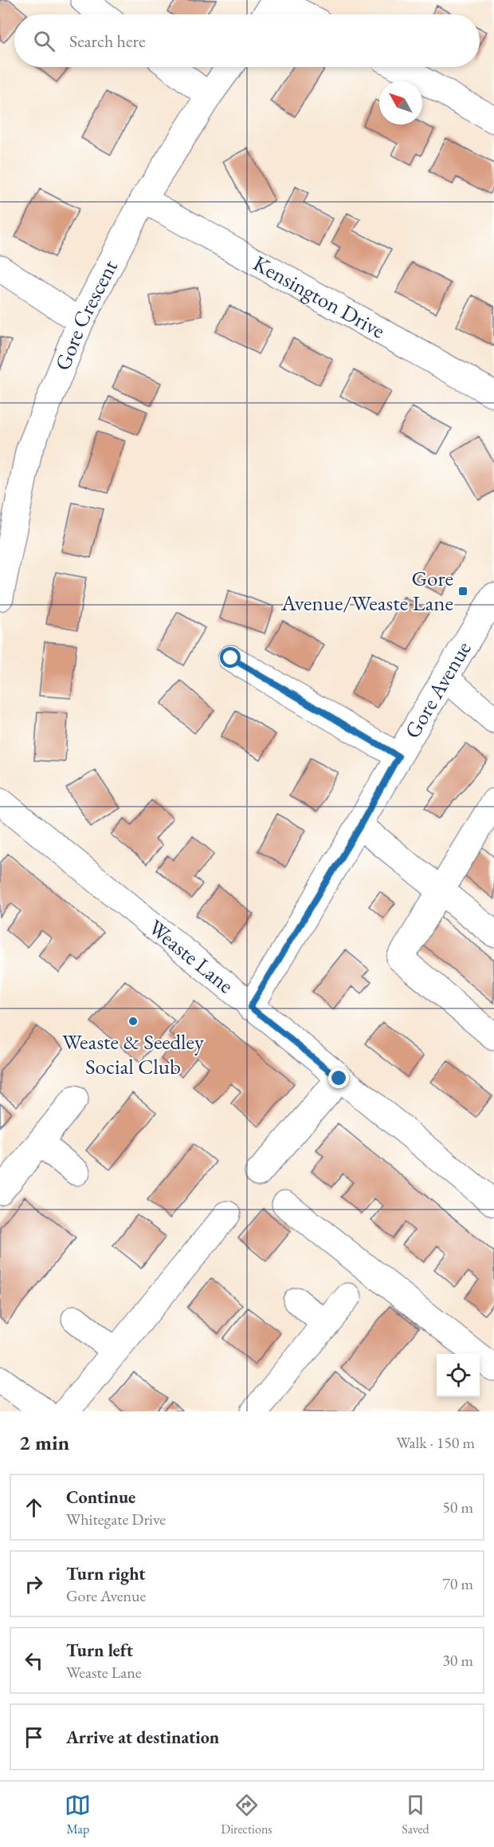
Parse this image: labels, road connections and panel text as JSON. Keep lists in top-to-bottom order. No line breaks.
{"streets":{"street":["Kensington Drive","Gore Crescent","Gore Avenue","Weaste Lane"]},"crossings":[["Kensington Drive","Gore Crescent"],["Gore Avenue","Weaste Lane"]],"places":{"transit":["Gore Avenue/Weaste Lane"],"other":["Weaste & Seedley Social Club"]},"north":"top left","page":{"search":"Search here","heading":["2 min","Walk · 150 m"],"list":[["Continue","Whitegate Drive","50 m"],["Turn right","Gore Avenue","70 m"],["Turn left","Weaste Lane","30 m"],"Arrive at destination"],"nav":["Map","Directions","Saved"]}}
